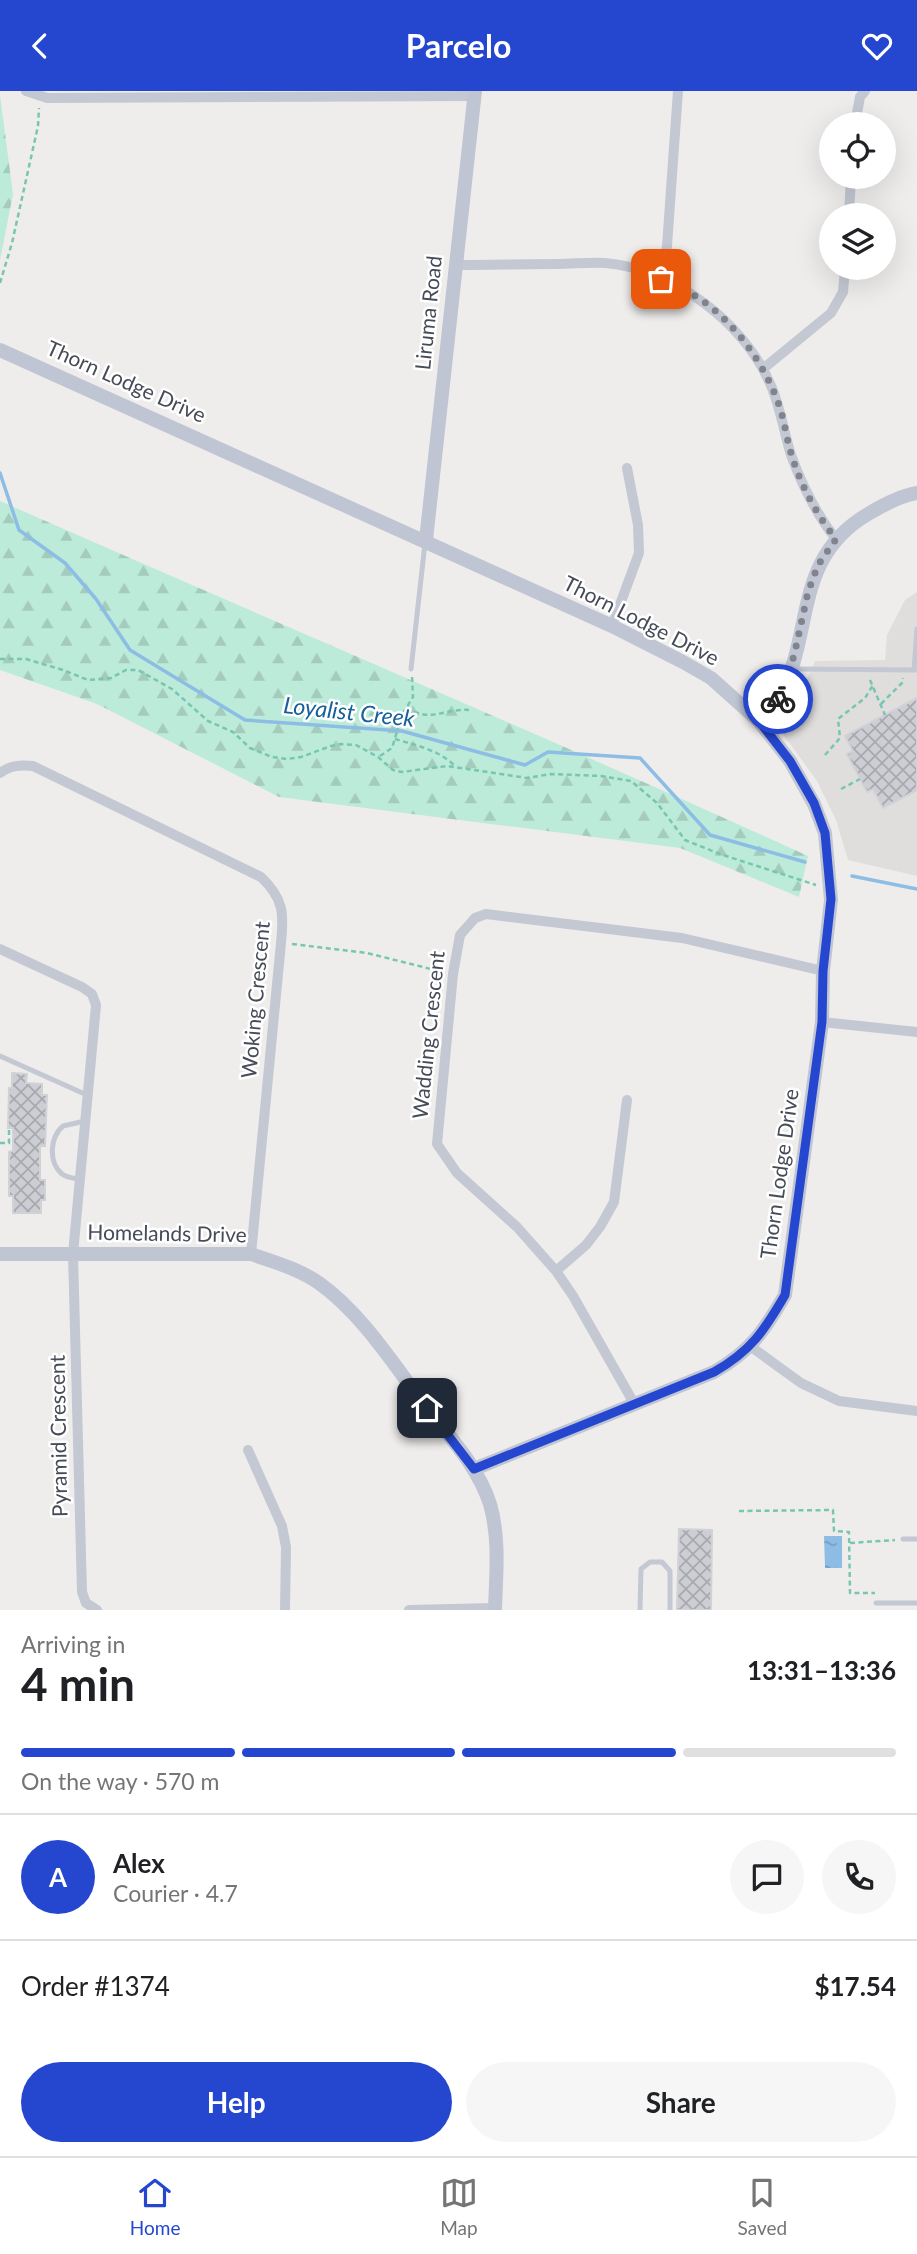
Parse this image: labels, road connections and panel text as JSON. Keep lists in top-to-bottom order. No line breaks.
{"streets":{"street":["Liruma Road","Thorn Lodge Drive","Woking Crescent","Wadding Crescent","Homelands Drive","Pyramid Crescent"]},"crossings":[["Liruma Road","Thorn Lodge Drive"],["Thorn Lodge Drive","Wadding Crescent"],["Thorn Lodge Drive","Homelands Drive"],["Woking Crescent","Homelands Drive"],["Homelands Drive","Pyramid Crescent"]],"water":["Loyalist Creek"],"page":{"header":"Parcelo","heading":["4 min","Arriving in","13:31–13:36"],"panel":["Alex","Courier · 4.7","Order #1374","$17.54"],"bar":"On the way · 570 m","round":"A","buttons":["Help","Share"],"tabs":["Home","Map","Saved"]}}
